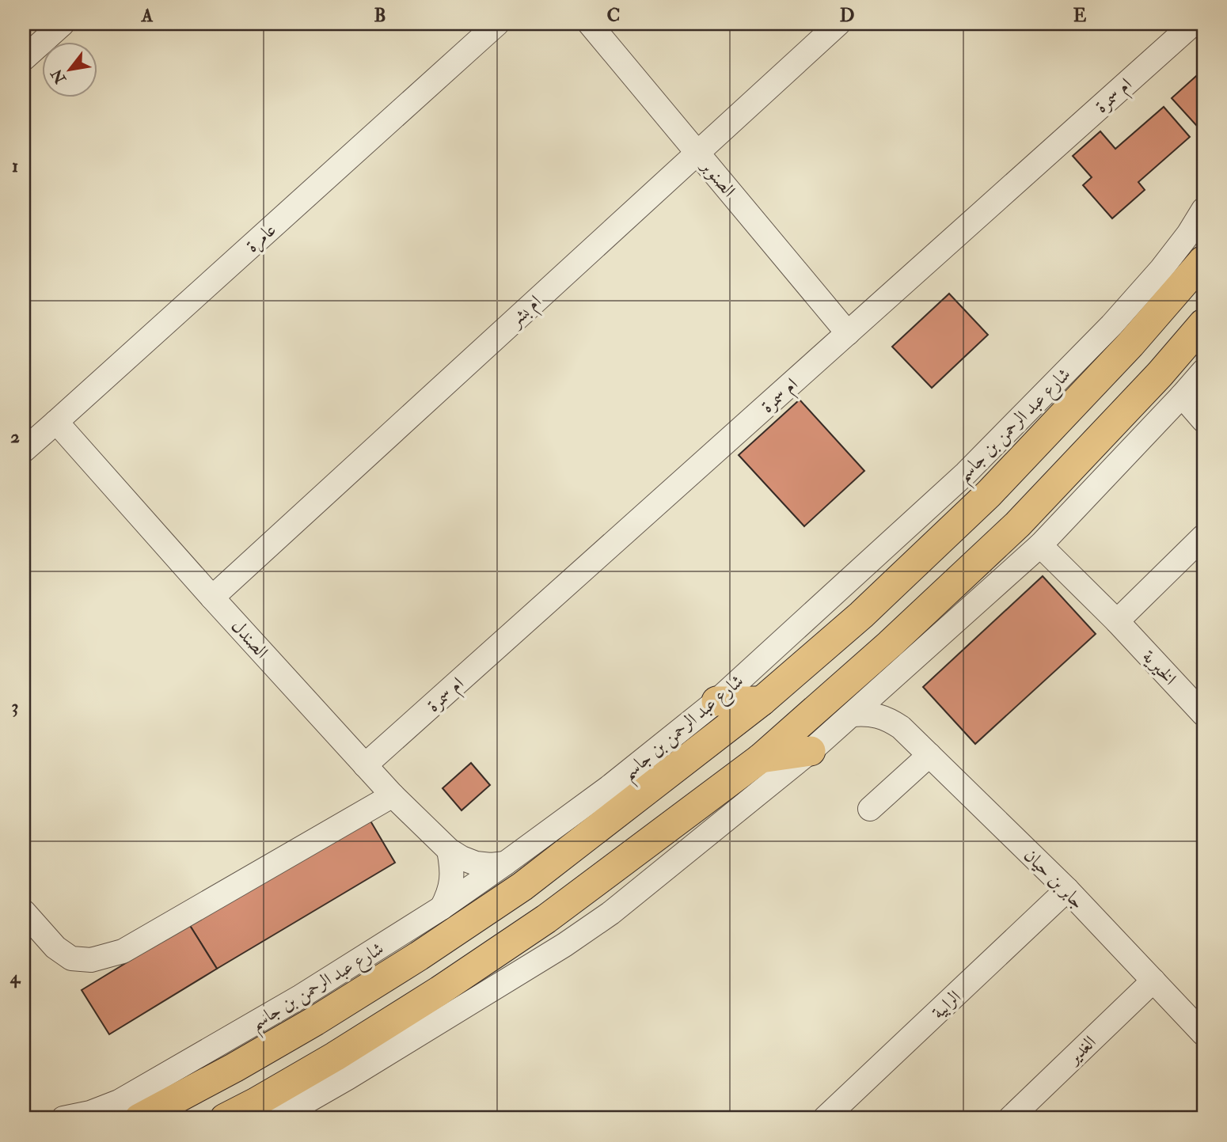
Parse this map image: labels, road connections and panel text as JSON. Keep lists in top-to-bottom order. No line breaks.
{"streets":{"main road":["شارع عبد الرحمن بن جاسم"],"street":["ام سمرة","الصنوبر","عامرة","ام بشر","الصندل","الخيرية","جابر بن حيان","الرابية","الغدير"]},"crossings":[["ام سمرة","الصنوبر"],["ام سمرة","الصندل"],["الصنوبر","ام بشر"],["عامرة","الصندل"],["ام بشر","الصندل"],["شارع عبد الرحمن بن جاسم","الصندل"],["جابر بن حيان","الرابية"],["جابر بن حيان","الغدير"]],"north":"bottom left","grid":{"columns":["A","B","C","D","E"],"rows":["1","2","3","4"]}}
